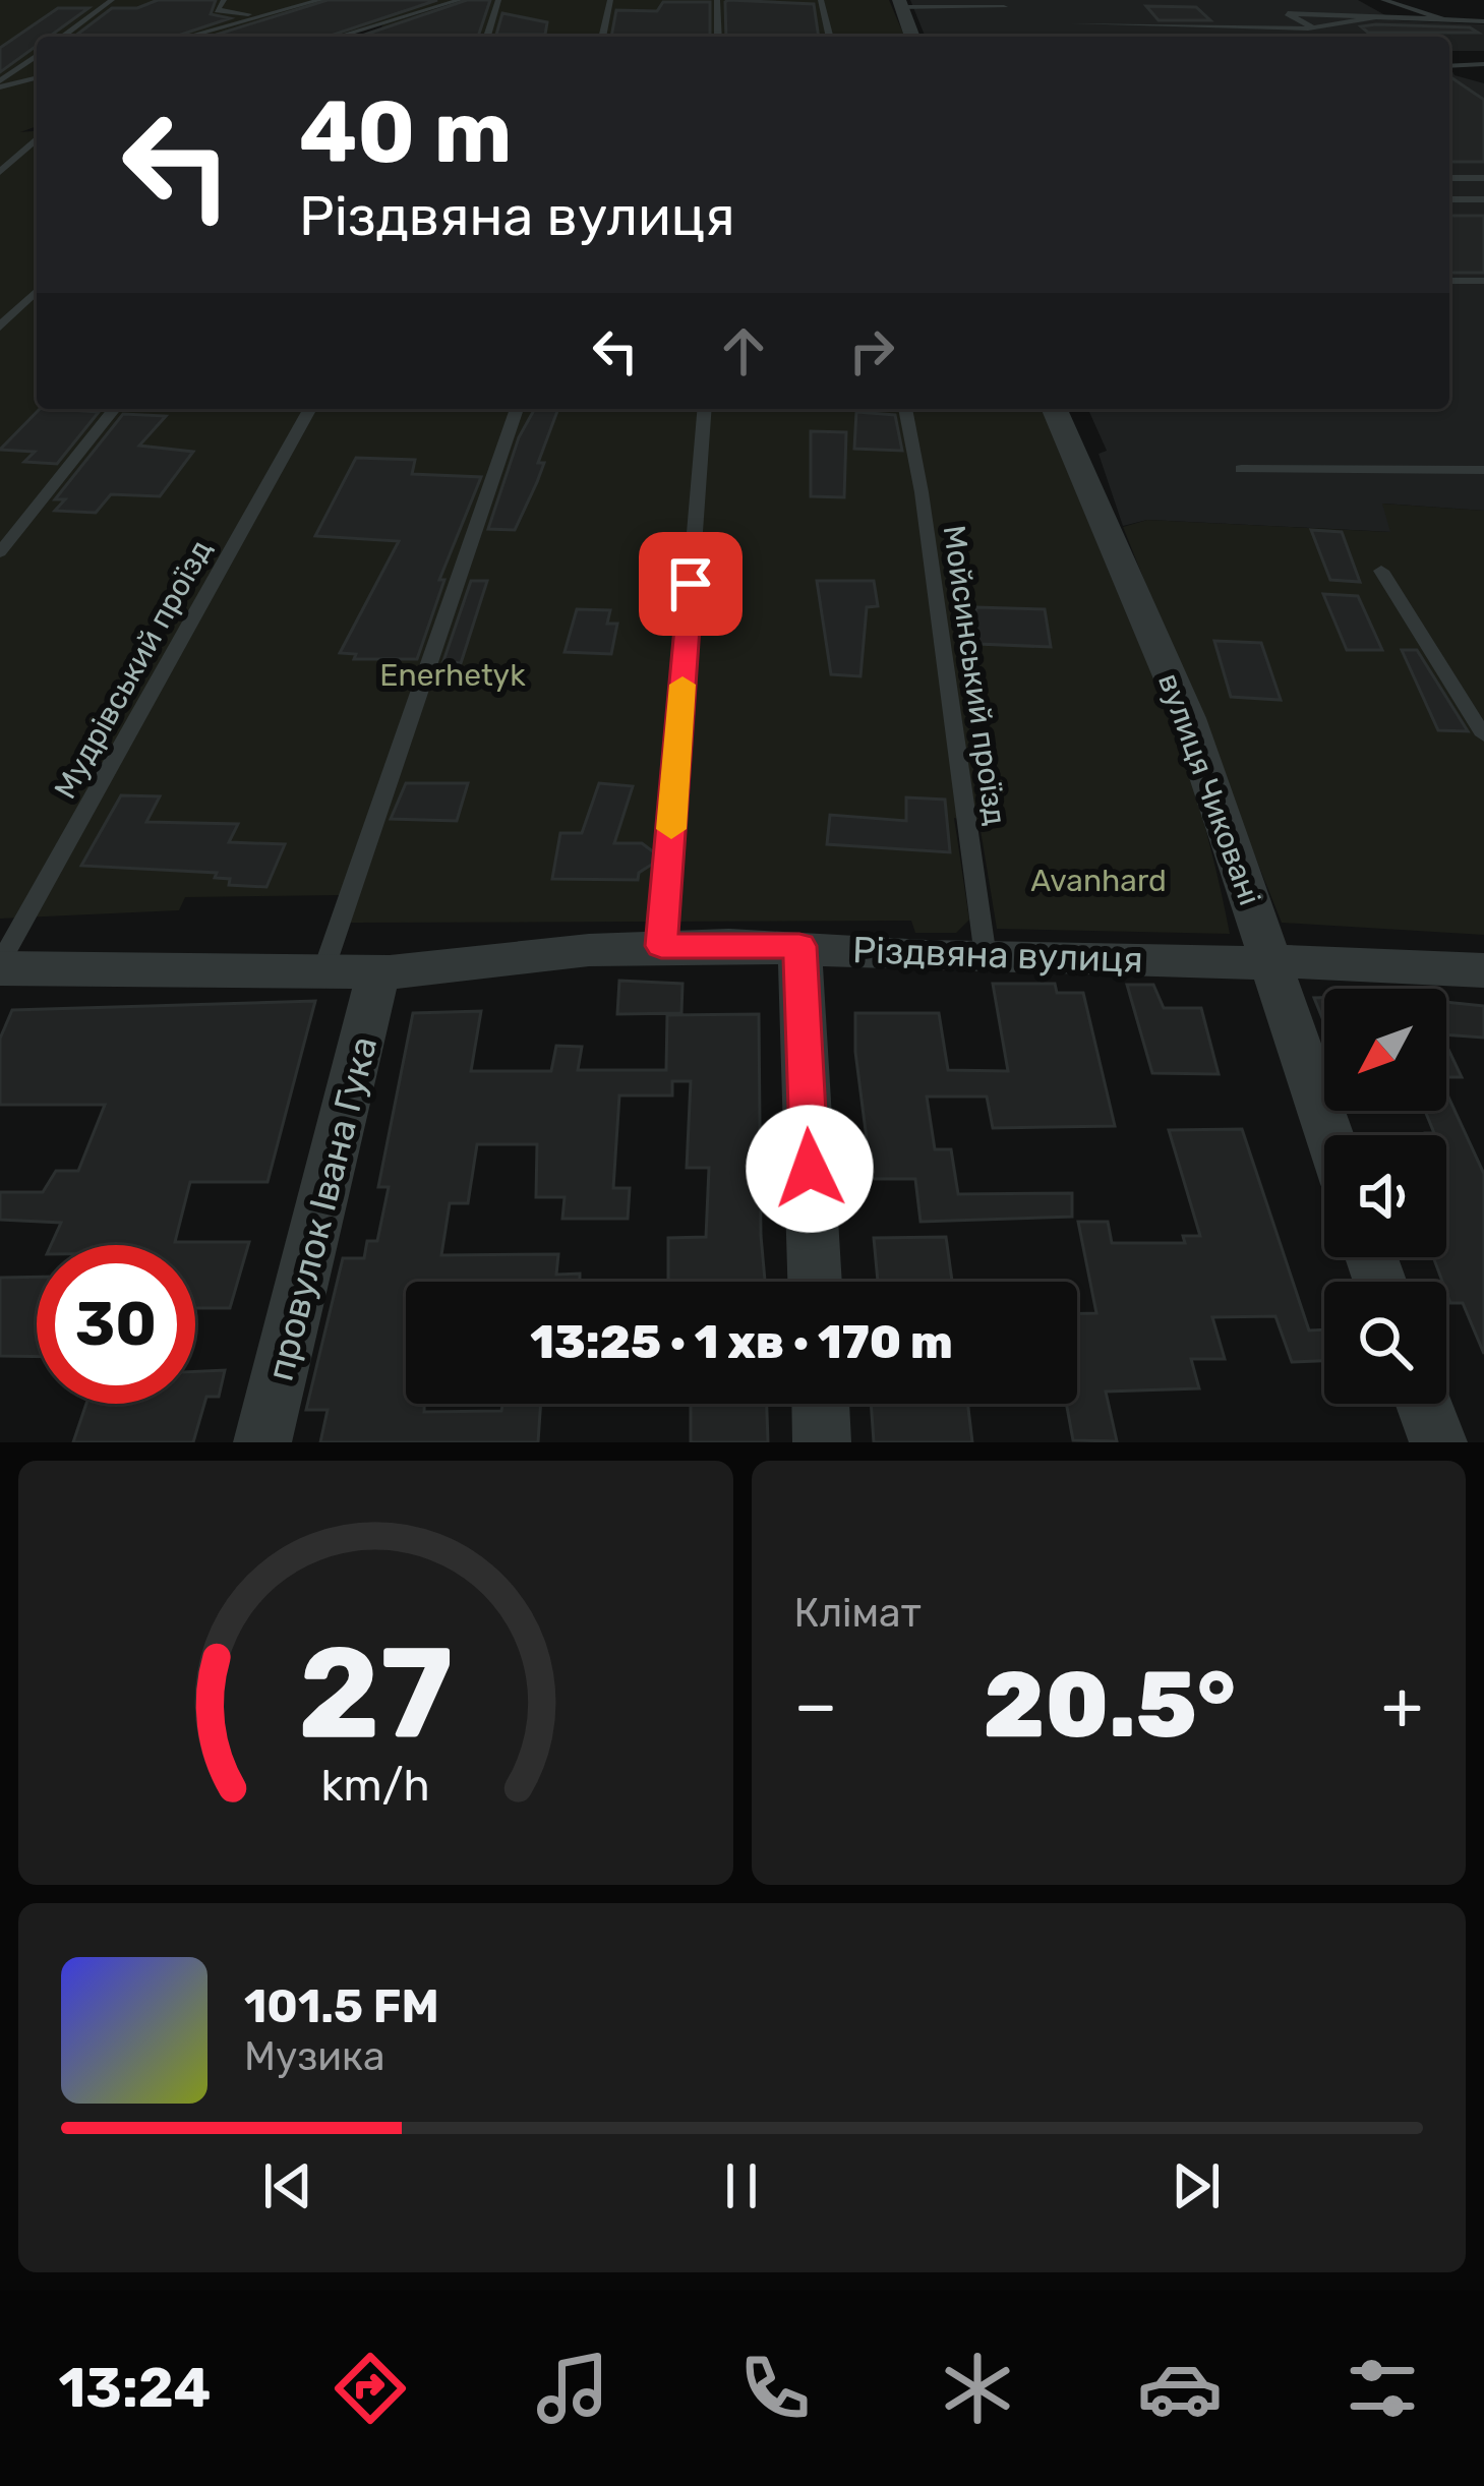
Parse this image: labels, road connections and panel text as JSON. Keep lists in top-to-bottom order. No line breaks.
{"streets":{"street":["вулиця Чиковані","Різдвяна вулиця","провулок Івана Гука"],"lane":["Мудрівський проїзд","Мойсинський проїзд"]},"crossings":[["Мудрівський проїзд","Різдвяна вулиця"],["Мойсинський проїзд","Різдвяна вулиця"],["вулиця Чиковані","Різдвяна вулиця"],["Різдвяна вулиця","провулок Івана Гука"]],"parks":["Enerhetyk","Avanhard"],"north":"bottom left","page":{"turn":["40 m","Різдвяна вулиця"],"limit":"30","trip":"13:25 · 1 хв · 170 m","tile":"Клімат","heat":["−","20.5°","+"],"song":["101.5 FM","Музика"],"tabs":"13:24","gauge":["27","km/h"]}}
